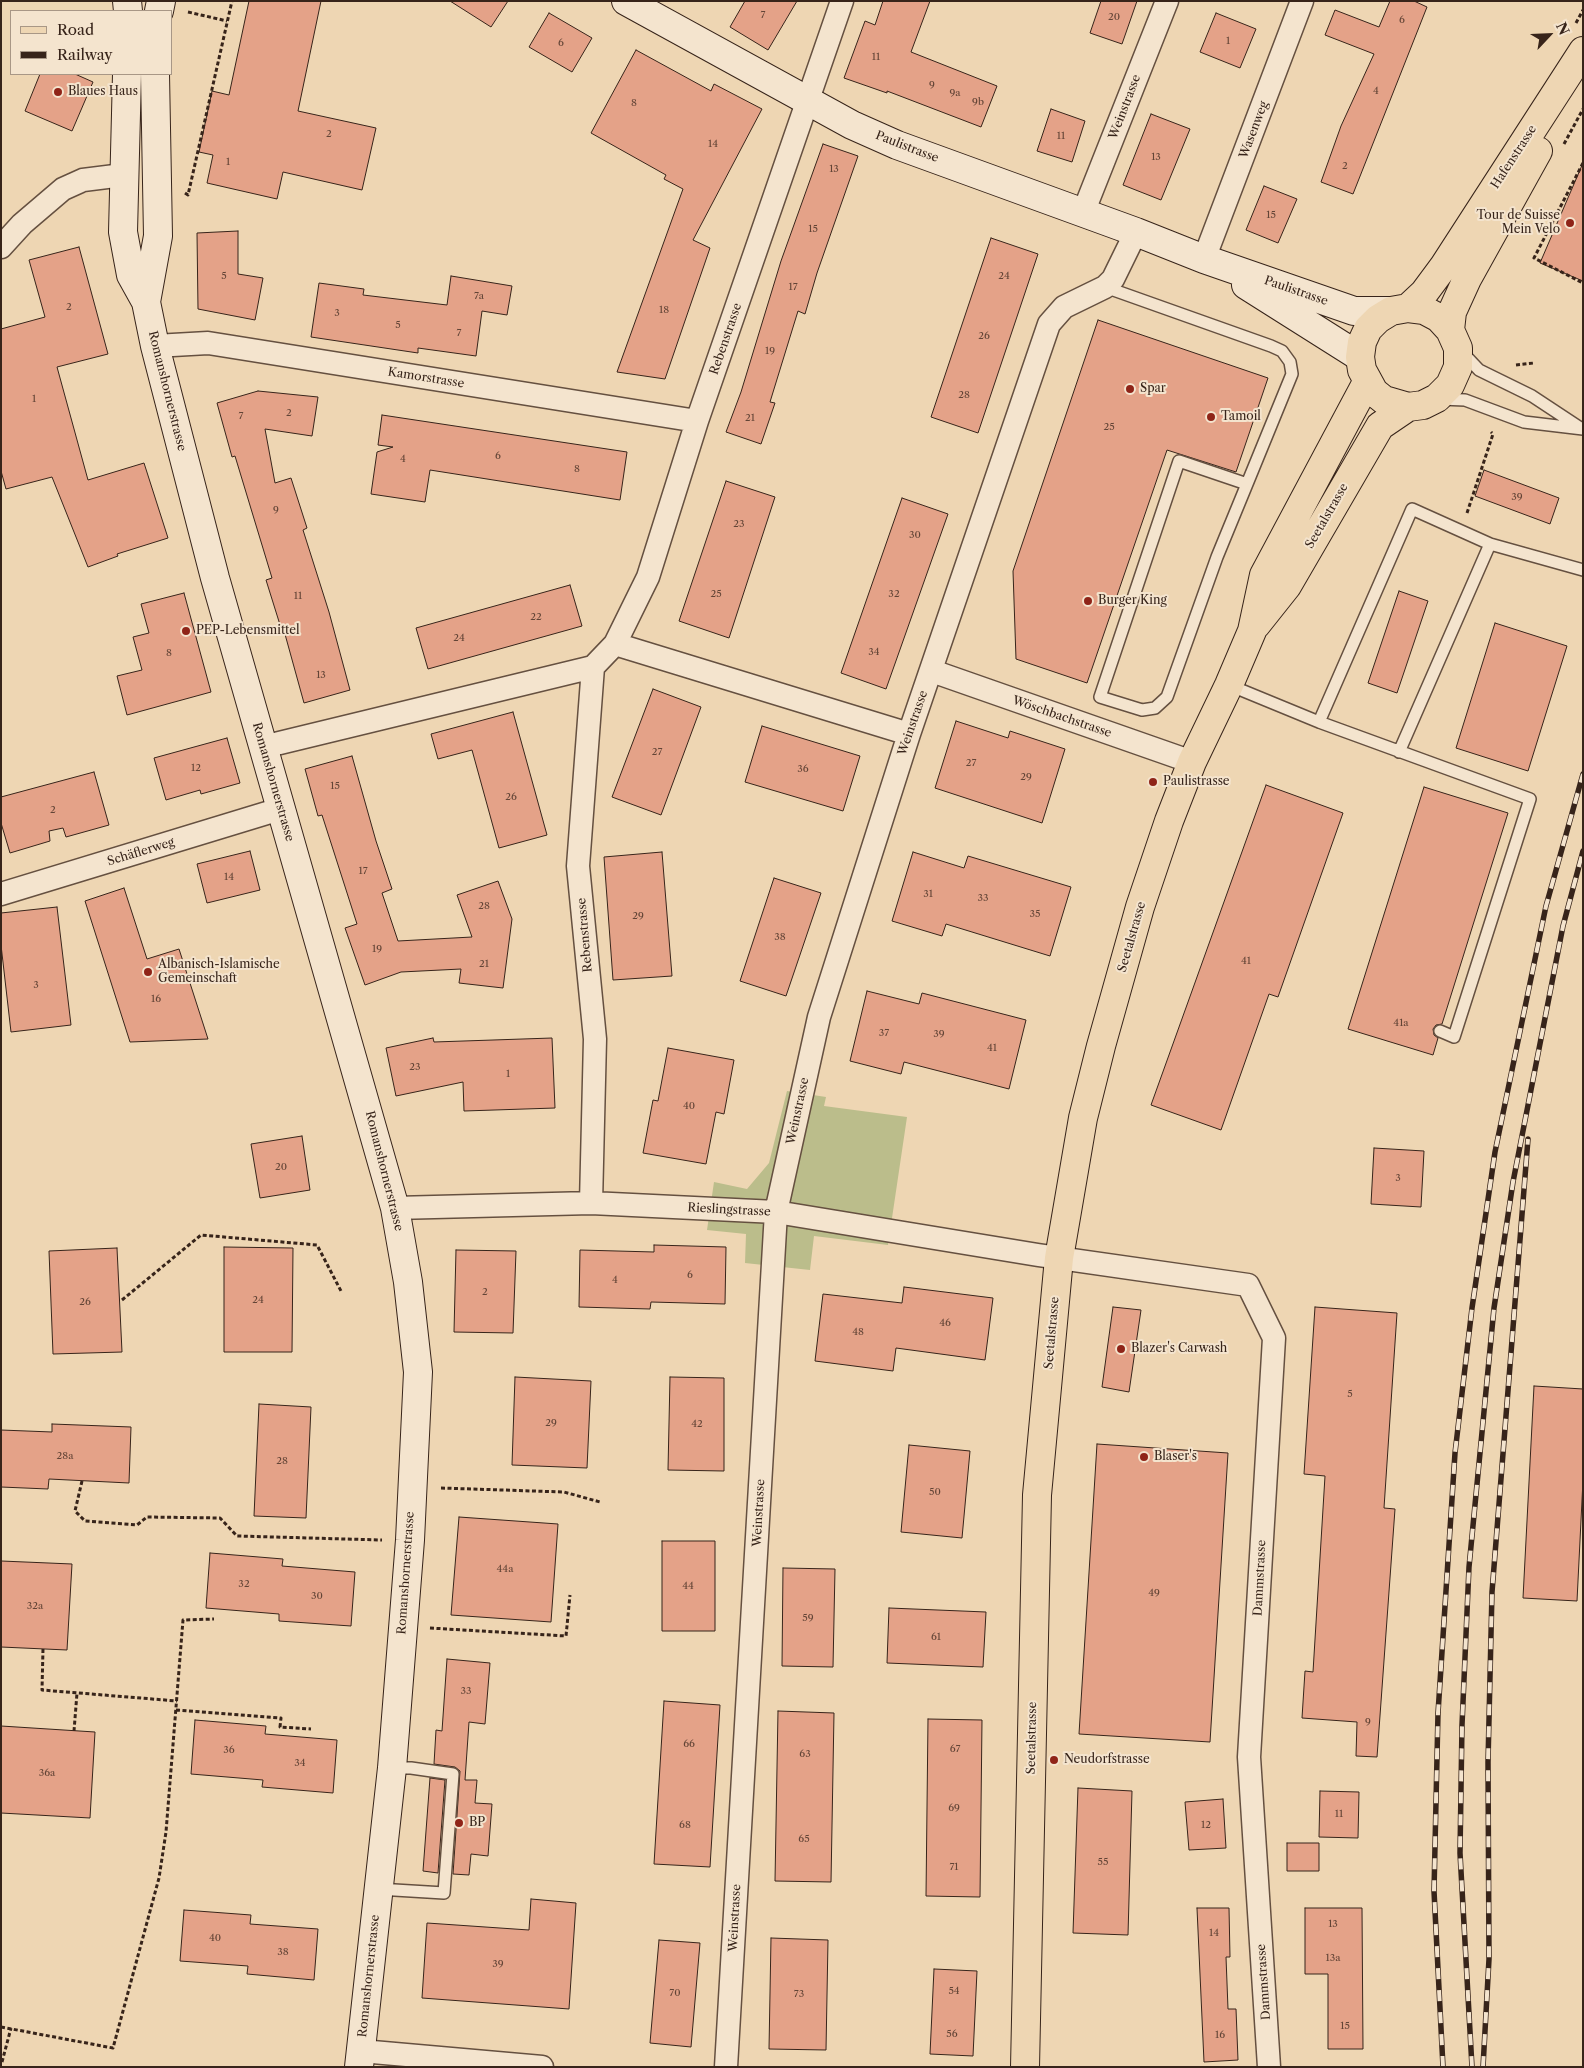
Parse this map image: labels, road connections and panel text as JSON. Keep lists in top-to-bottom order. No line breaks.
{"streets":{"main road":["Hafenstrasse","Seetalstrasse"],"street":["Weinstrasse","Wasenweg","Paulistrasse","Rebenstrasse","Kamorstrasse","Romanshornerstrasse","Wöschbachstrasse","Schäflerweg","Rieslingstrasse","Dammstrasse"]},"crossings":[["Weinstrasse","Paulistrasse"],["Weinstrasse","Wöschbachstrasse"],["Weinstrasse","Rieslingstrasse"],["Wasenweg","Paulistrasse"],["Paulistrasse","Hafenstrasse"],["Paulistrasse","Rebenstrasse"],["Paulistrasse","Seetalstrasse"],["Hafenstrasse","Seetalstrasse"],["Rebenstrasse","Kamorstrasse"],["Rebenstrasse","Rieslingstrasse"],["Kamorstrasse","Romanshornerstrasse"],["Romanshornerstrasse","Schäflerweg"],["Romanshornerstrasse","Rieslingstrasse"],["Seetalstrasse","Wöschbachstrasse"],["Seetalstrasse","Rieslingstrasse"],["Seetalstrasse","Dammstrasse"],["Rieslingstrasse","Dammstrasse"]],"places":["Blaues Haus","Tour de Suisse Mein Velo","Spar","Tamoil","Burger King","PEP-Lebensmittel","Paulistrasse","Albanisch-Islamische Gemeinschaft","Blazer's Carwash","Blaser's","Neudorfstrasse","BP"],"house_numbers":["7","20","6","1","6","11","9","4","9a","9b","8","2","11","14","13","1","2","13","15","15","5","24","17","7a","2","18","3","5","7","26","19","28","1","2","7","21","25","6","4","8","39","9","23","30","25","32","11","22","24","34","8","13","27","27","12","36","29","15","26","2","17","14","31","33","28","35","29","38","19","41","21","3","16","41a","37","39","41","23","1","40","20","3","6","4","2","24","26","46","48","5","29","42","28a","28","50","44a","32","44","49","30","32a","59","61","33","9","66","67","36","63","34","36a","69","11","68","12","65","55","71","13","14","40","38","13a","39","54","70","73","15","56","16"],"legend":["Road","Railway"],"north":"top right"}
